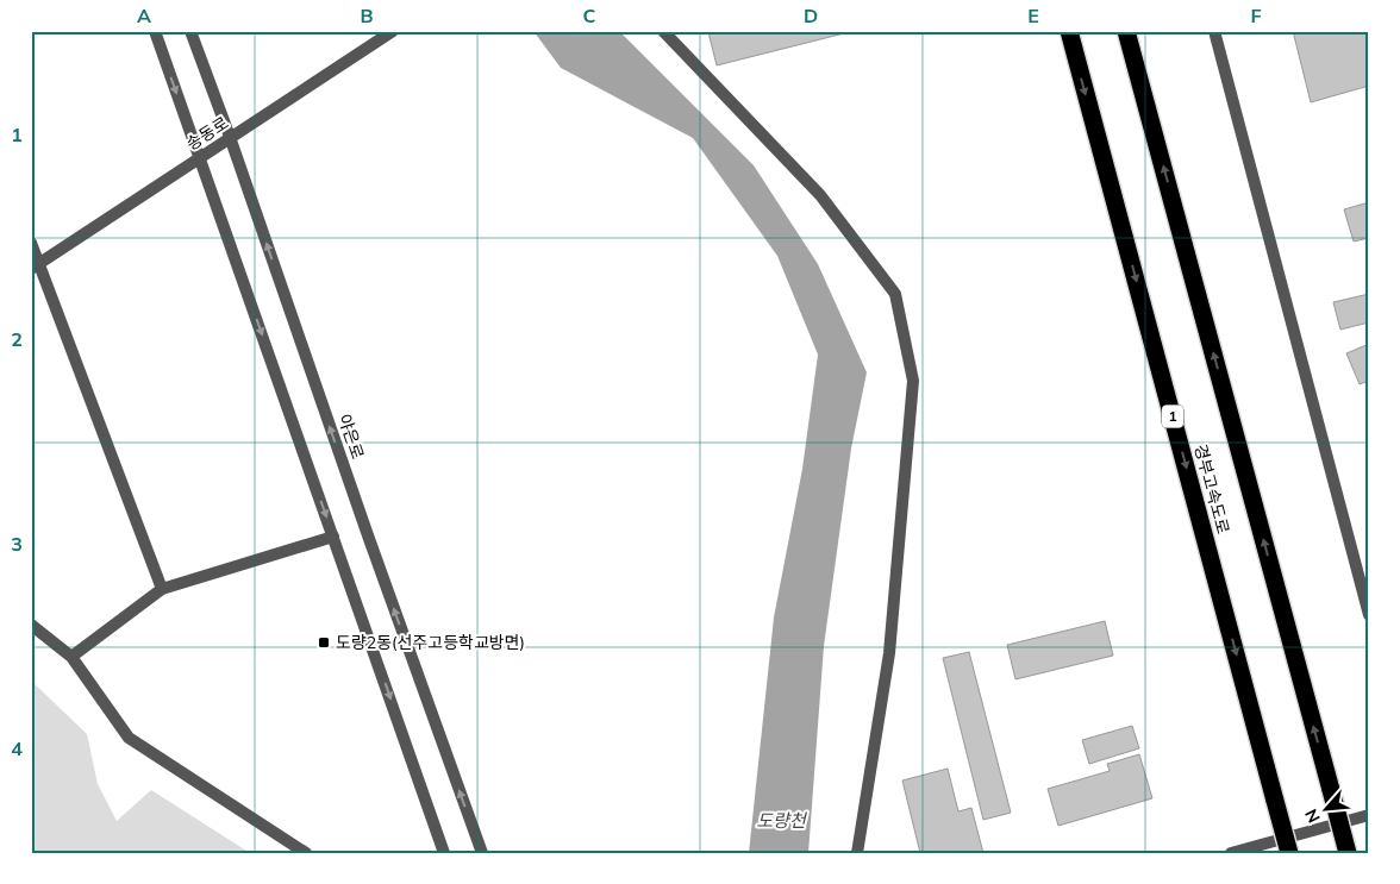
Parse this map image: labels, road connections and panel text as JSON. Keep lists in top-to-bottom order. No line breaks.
{"streets":{"highway":["1","경부고속도로"],"street":["송동로","야은로"]},"crossings":[["송동로","야은로"]],"water":["도량천"],"places":{"transit":["도량2동(선주고등학교방면)"]},"north":"bottom left","grid":{"columns":["A","B","C","D","E","F"],"rows":["1","2","3","4"]}}
